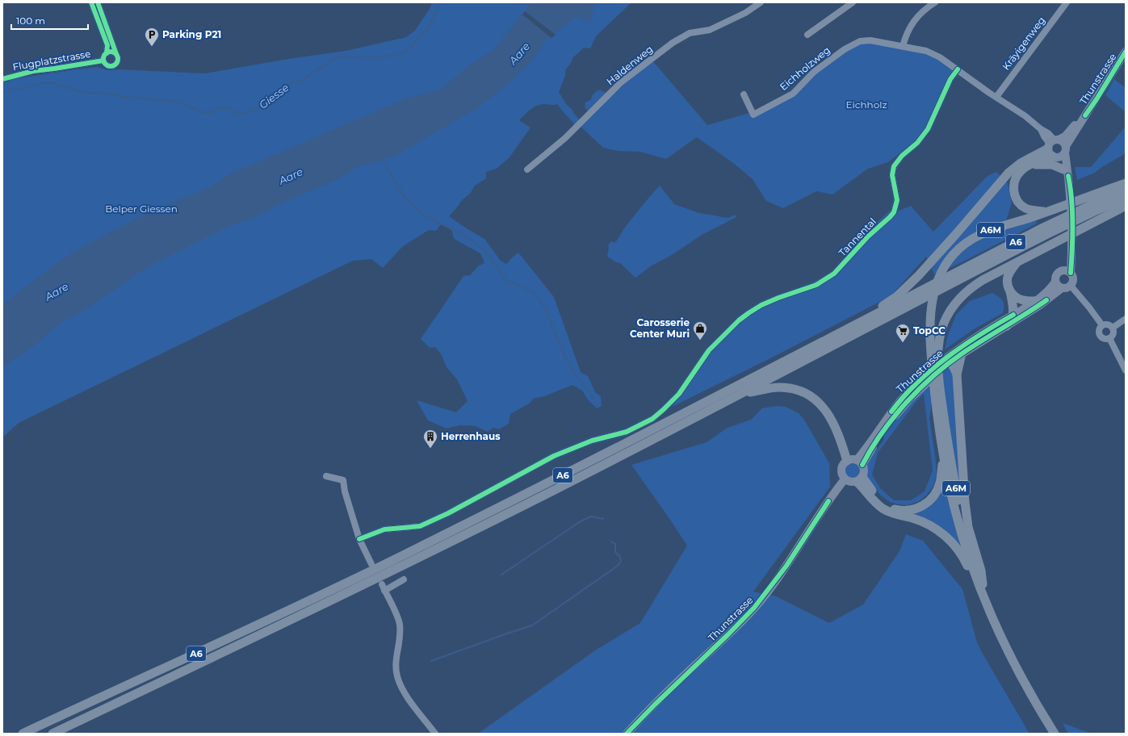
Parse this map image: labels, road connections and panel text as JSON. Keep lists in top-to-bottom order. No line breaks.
{"streets":{"highway":["A6M","A6"],"main road":["Thunstrasse"],"street":["Kräyigenweg","Flugplatzstrasse","Haldenweg","Eichholzweg","Tannental"]},"crossings":[["Kräyigenweg","Eichholzweg"],["Eichholzweg","Thunstrasse"],["Eichholzweg","Tannental"]],"water":["Aare","Giesse"],"parks":["Eichholz","Belper Giessen"],"places":{"parking":["Parking P21"],"shop":["Carosserie Center Muri"],"supermarket":["TopCC"],"building":["Herrenhaus"]},"scale_bar":"100 m"}
